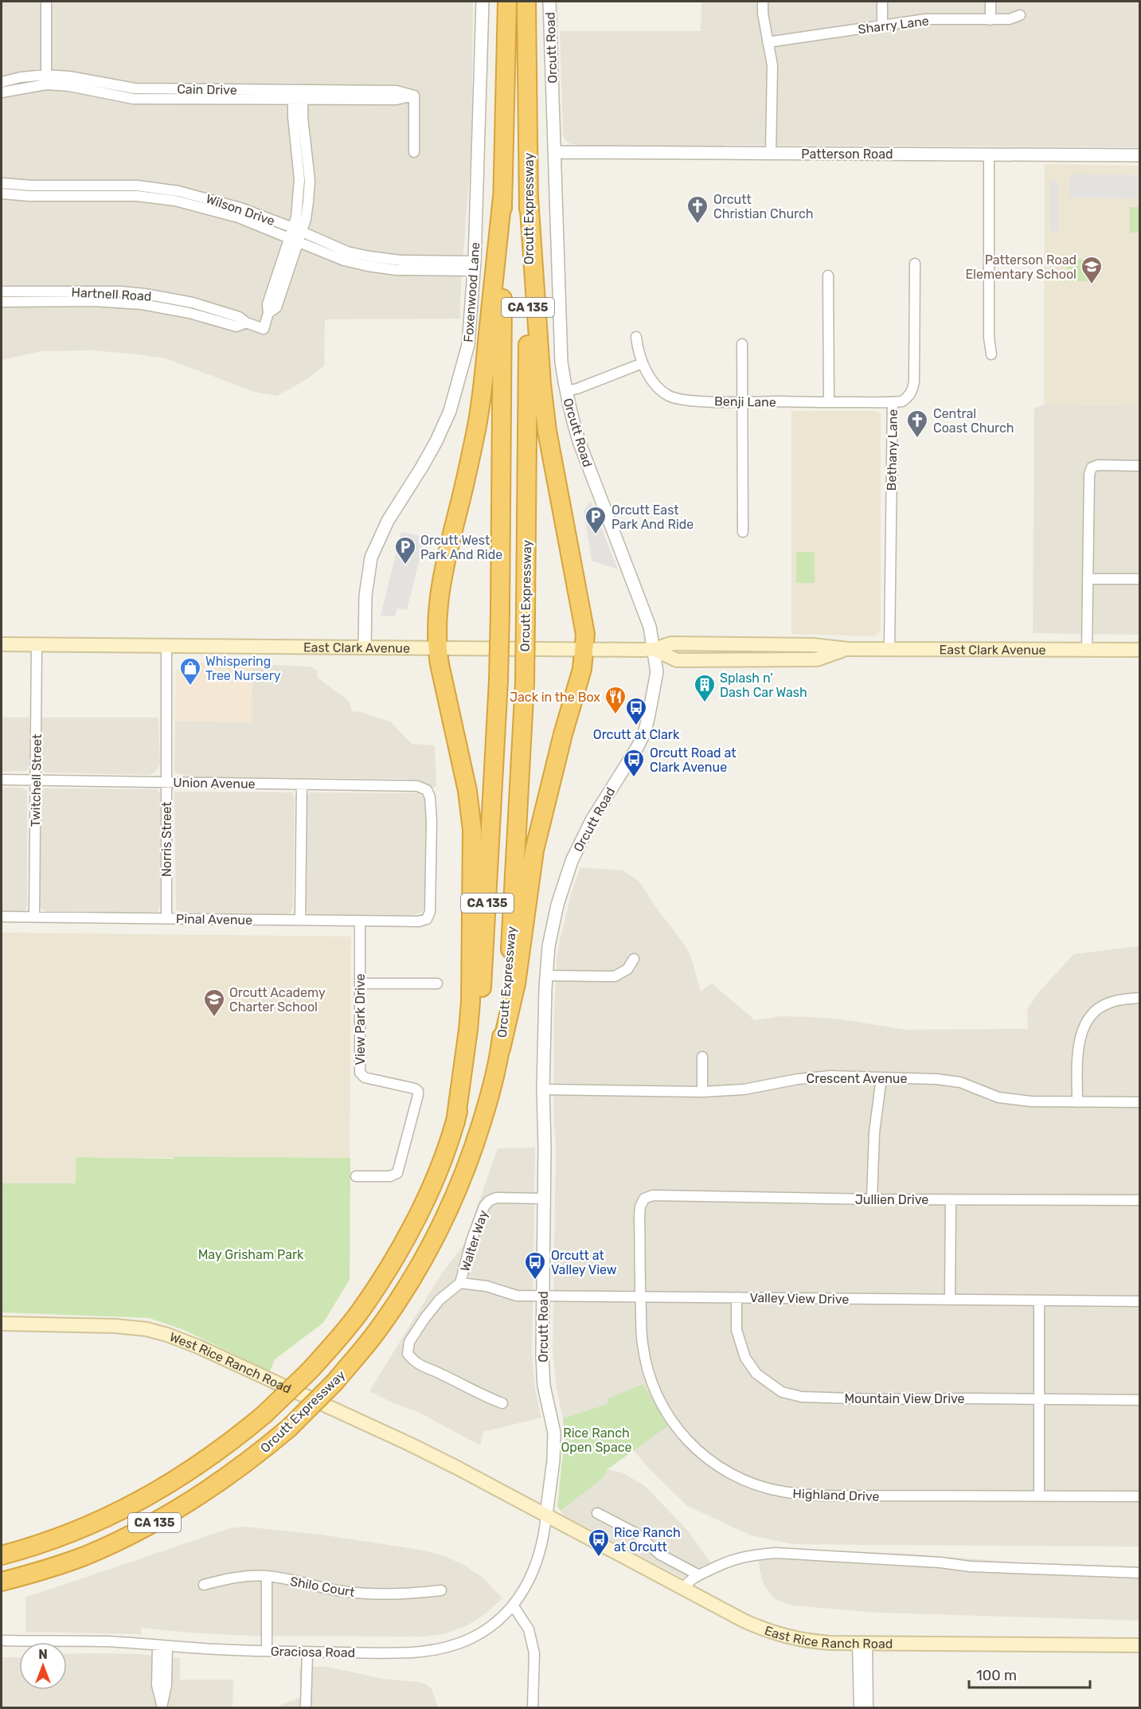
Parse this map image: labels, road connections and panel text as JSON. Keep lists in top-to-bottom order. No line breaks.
{"streets":{"highway":["Orcutt Expressway","CA 135"],"main road":["East Clark Avenue","West Rice Ranch Road","East Rice Ranch Road"],"street":["Sharry Lane","Orcutt Road","Cain Drive","Patterson Road","Wilson Drive","Foxenwood Lane","Hartnell Road","Benji Lane","Bethany Lane","Twitchell Street","Union Avenue","Norris Street","Pinal Avenue","View Park Drive","Crescent Avenue","Jullien Drive","Walter Way","Valley View Drive","Mountain View Drive","Highland Drive","Shilo Court","Graciosa Road"]},"crossings":[["Orcutt Road","Patterson Road"],["Orcutt Road","East Clark Avenue"],["Orcutt Road","Crescent Avenue"],["Orcutt Road","Walter Way"],["Orcutt Road","Valley View Drive"],["Orcutt Road","West Rice Ranch Road"],["Orcutt Road","East Rice Ranch Road"],["Orcutt Road","Graciosa Road"],["Cain Drive","Hartnell Road"],["Wilson Drive","Foxenwood Lane"],["Wilson Drive","Hartnell Road"],["Foxenwood Lane","East Clark Avenue"],["Benji Lane","Bethany Lane"],["Bethany Lane","East Clark Avenue"],["East Clark Avenue","Twitchell Street"],["East Clark Avenue","Norris Street"],["Twitchell Street","Union Avenue"],["Twitchell Street","Pinal Avenue"],["Union Avenue","Norris Street"],["Union Avenue","Pinal Avenue"],["Norris Street","Pinal Avenue"],["Pinal Avenue","View Park Drive"],["Jullien Drive","Highland Drive"],["Walter Way","Valley View Drive"],["Valley View Drive","Mountain View Drive"],["Valley View Drive","Highland Drive"],["West Rice Ranch Road","East Rice Ranch Road"],["West Rice Ranch Road","Graciosa Road"],["East Rice Ranch Road","Graciosa Road"]],"parks":["May Grisham Park","Rice Ranch Open Space"],"places":{"church":["Orcutt Christian Church","Central Coast Church"],"school or university":["Patterson Road Elementary School","Orcutt Academy Charter School"],"parking":["Orcutt East Park And Ride","Orcutt West Park And Ride"],"shop":["Whispering Tree Nursery"],"building":["Splash n’ Dash Car Wash"],"restaurant":["Jack in the Box"],"bus stop":["Orcutt at Clark","Orcutt Road at Clark Avenue","Orcutt at Valley View","Rice Ranch at Orcutt"]},"scale_bar":"100 m","north":"top"}
